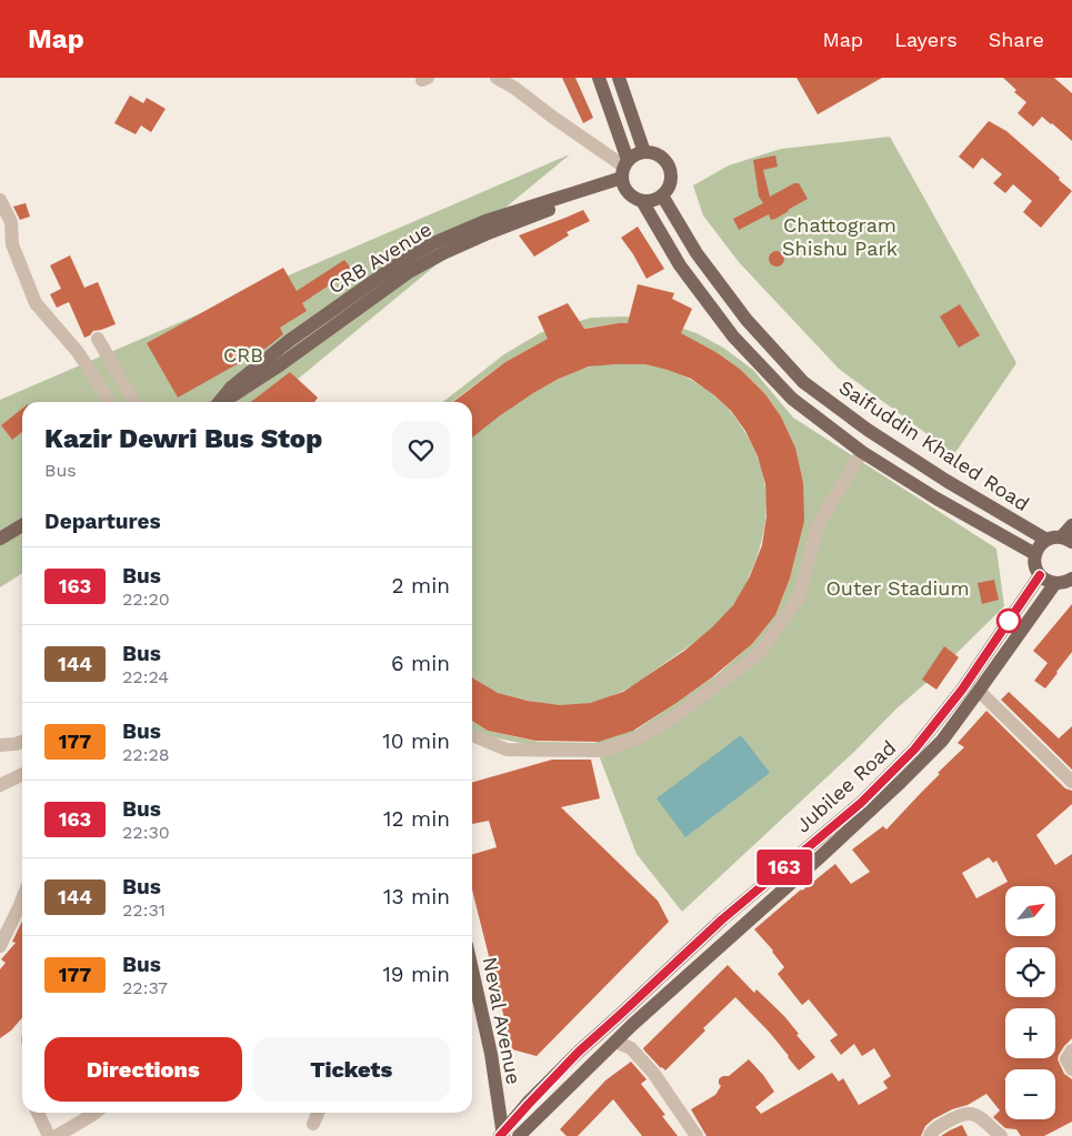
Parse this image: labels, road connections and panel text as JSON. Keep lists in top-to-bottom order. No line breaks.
{"streets":{"main road":["CRB Avenue","Saifuddin Khaled Road","Jubilee Road","Neval Avenue"]},"crossings":[["CRB Avenue","Saifuddin Khaled Road"],["Jubilee Road","Neval Avenue"]],"parks":["Chattogram Shishu Park","CRB","Outer Stadium"],"lines":["bus line 163"],"north":"top right","page":{"header":"Map","nav":["Map","Layers","Share"],"on_map":"163","heading":[["Kazir Dewri Bus Stop","Bus"],"Departures"],"list":[{"mark":"163","name":"Bus","note":"22:20","value":"2 min"},{"mark":"144","name":"Bus","note":"22:24","value":"6 min"},{"mark":"177","name":"Bus","note":"22:28","value":"10 min"},{"mark":"163","name":"Bus","note":"22:30","value":"12 min"},{"mark":"144","name":"Bus","note":"22:31","value":"13 min"},{"mark":"177","name":"Bus","note":"22:37","value":"19 min"}],"map_buttons":["+","−"],"buttons":["Directions","Tickets"]}}
